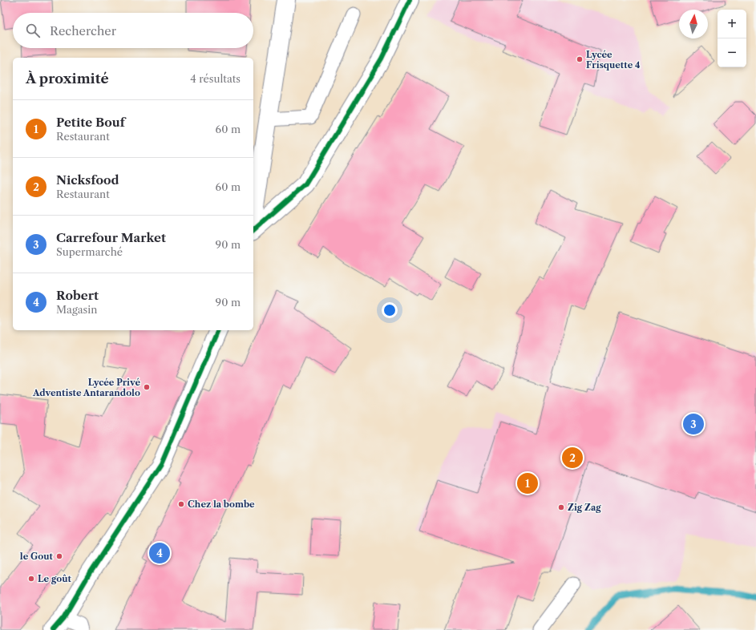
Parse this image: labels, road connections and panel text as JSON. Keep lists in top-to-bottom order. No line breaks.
{"places":["Lycée Frisquette 4","Lycée Privé Adventiste Antarandolo","Chez la bombe","Zig Zag","le Gout","Le goût"],"north":"top","page":{"map_buttons":["+","−"],"search":"Rechercher","heading":["À proximité","4 résultats"],"list":[{"mark":"1","name":"Petite Bouf","note":"Restaurant","value":"60 m"},{"mark":"2","name":"Nicksfood","note":"Restaurant","value":"60 m"},{"mark":"3","name":"Carrefour Market","note":"Supermarché","value":"90 m"},{"mark":"4","name":"Robert","note":"Magasin","value":"90 m"}],"pins":["3","2","1","4"]}}
